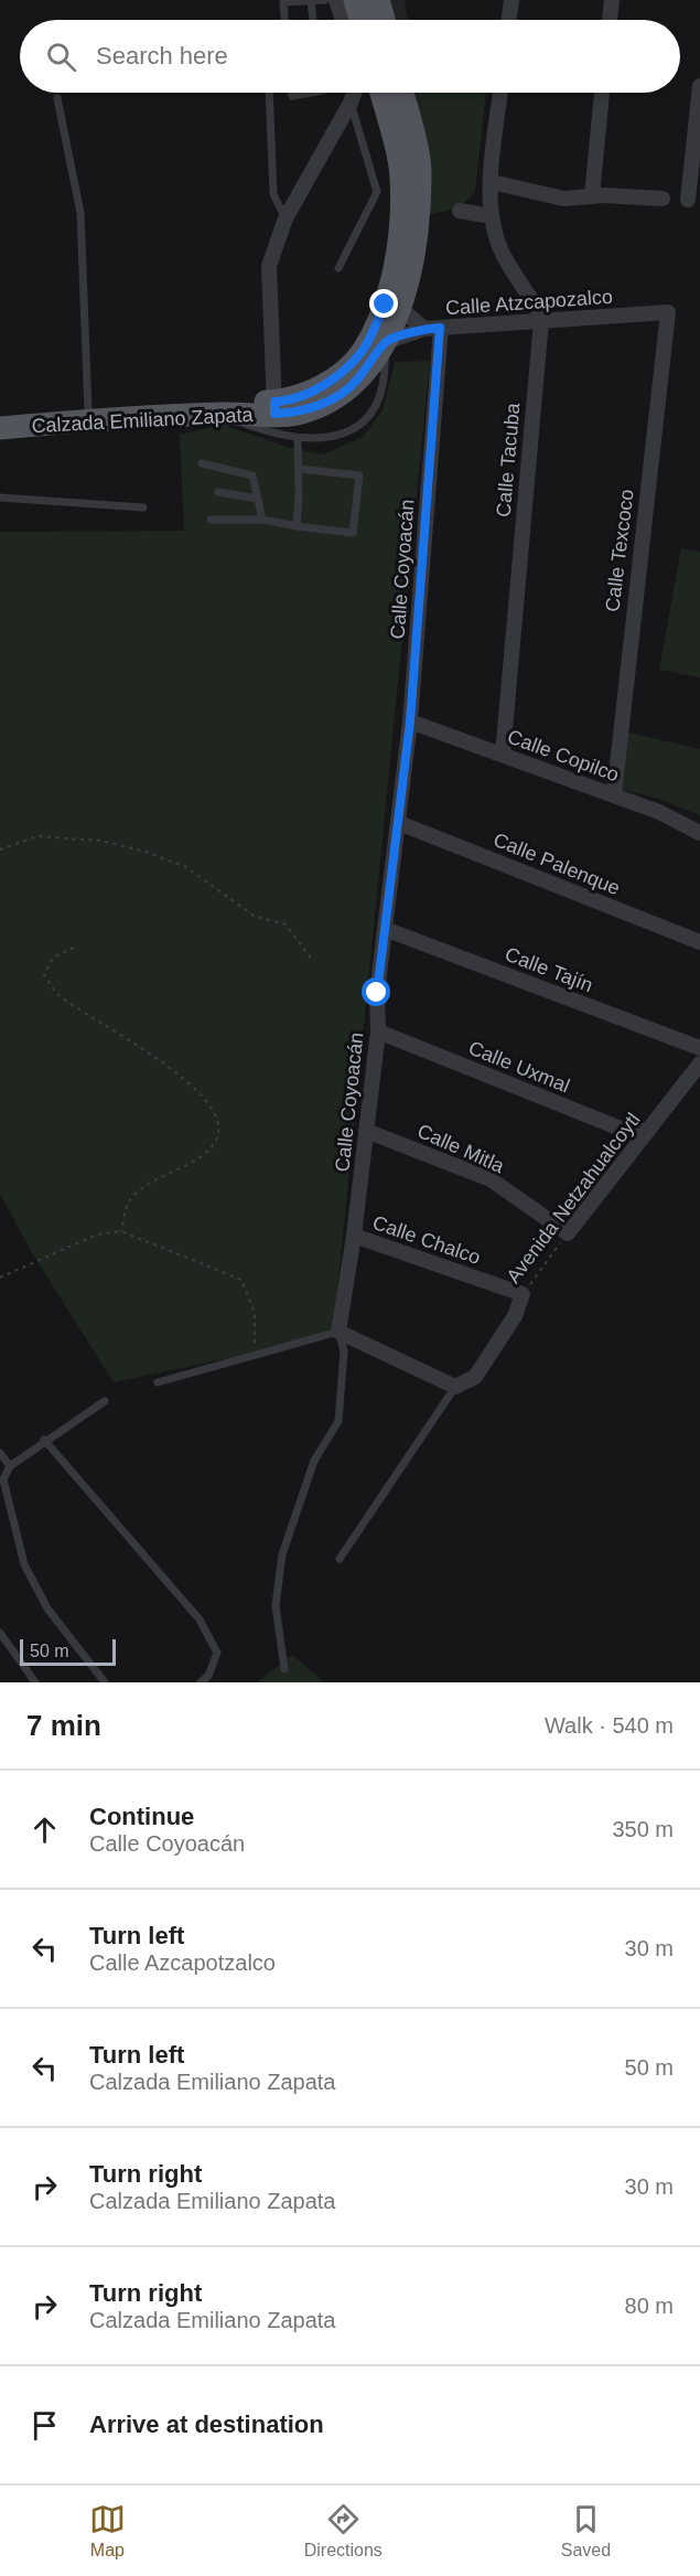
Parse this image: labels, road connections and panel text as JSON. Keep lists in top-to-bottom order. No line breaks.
{"streets":{"main road":["Calzada Emiliano Zapata"],"street":["Calle Atzcapozalco","Calle Tacuba","Calle Texcoco","Calle Coyoacán","Calle Copilco","Calle Palenque","Calle Tajín","Calle Uxmal","Calle Mitla","Avenida Netzahualcoytl","Calle Chalco"]},"crossings":[["Calle Atzcapozalco","Calzada Emiliano Zapata"],["Calle Atzcapozalco","Calle Tacuba"],["Calle Atzcapozalco","Calle Texcoco"],["Calle Atzcapozalco","Calle Coyoacán"],["Calle Tacuba","Calle Copilco"],["Calle Texcoco","Calle Copilco"],["Calle Coyoacán","Calle Copilco"],["Calle Coyoacán","Calle Palenque"],["Calle Coyoacán","Calle Tajín"],["Calle Coyoacán","Calle Uxmal"],["Calle Coyoacán","Calle Mitla"],["Calle Coyoacán","Calle Chalco"],["Calle Uxmal","Avenida Netzahualcoytl"],["Calle Mitla","Avenida Netzahualcoytl"],["Avenida Netzahualcoytl","Calle Chalco"]],"scale_bar":"50 m","page":{"search":"Search here","scale":"50 m","heading":["7 min","Walk · 540 m"],"list":[["Continue","Calle Coyoacán","350 m"],["Turn left","Calle Azcapotzalco","30 m"],["Turn left","Calzada Emiliano Zapata","50 m"],["Turn right","Calzada Emiliano Zapata","30 m"],["Turn right","Calzada Emiliano Zapata","80 m"],"Arrive at destination"],"nav":["Map","Directions","Saved"]}}
